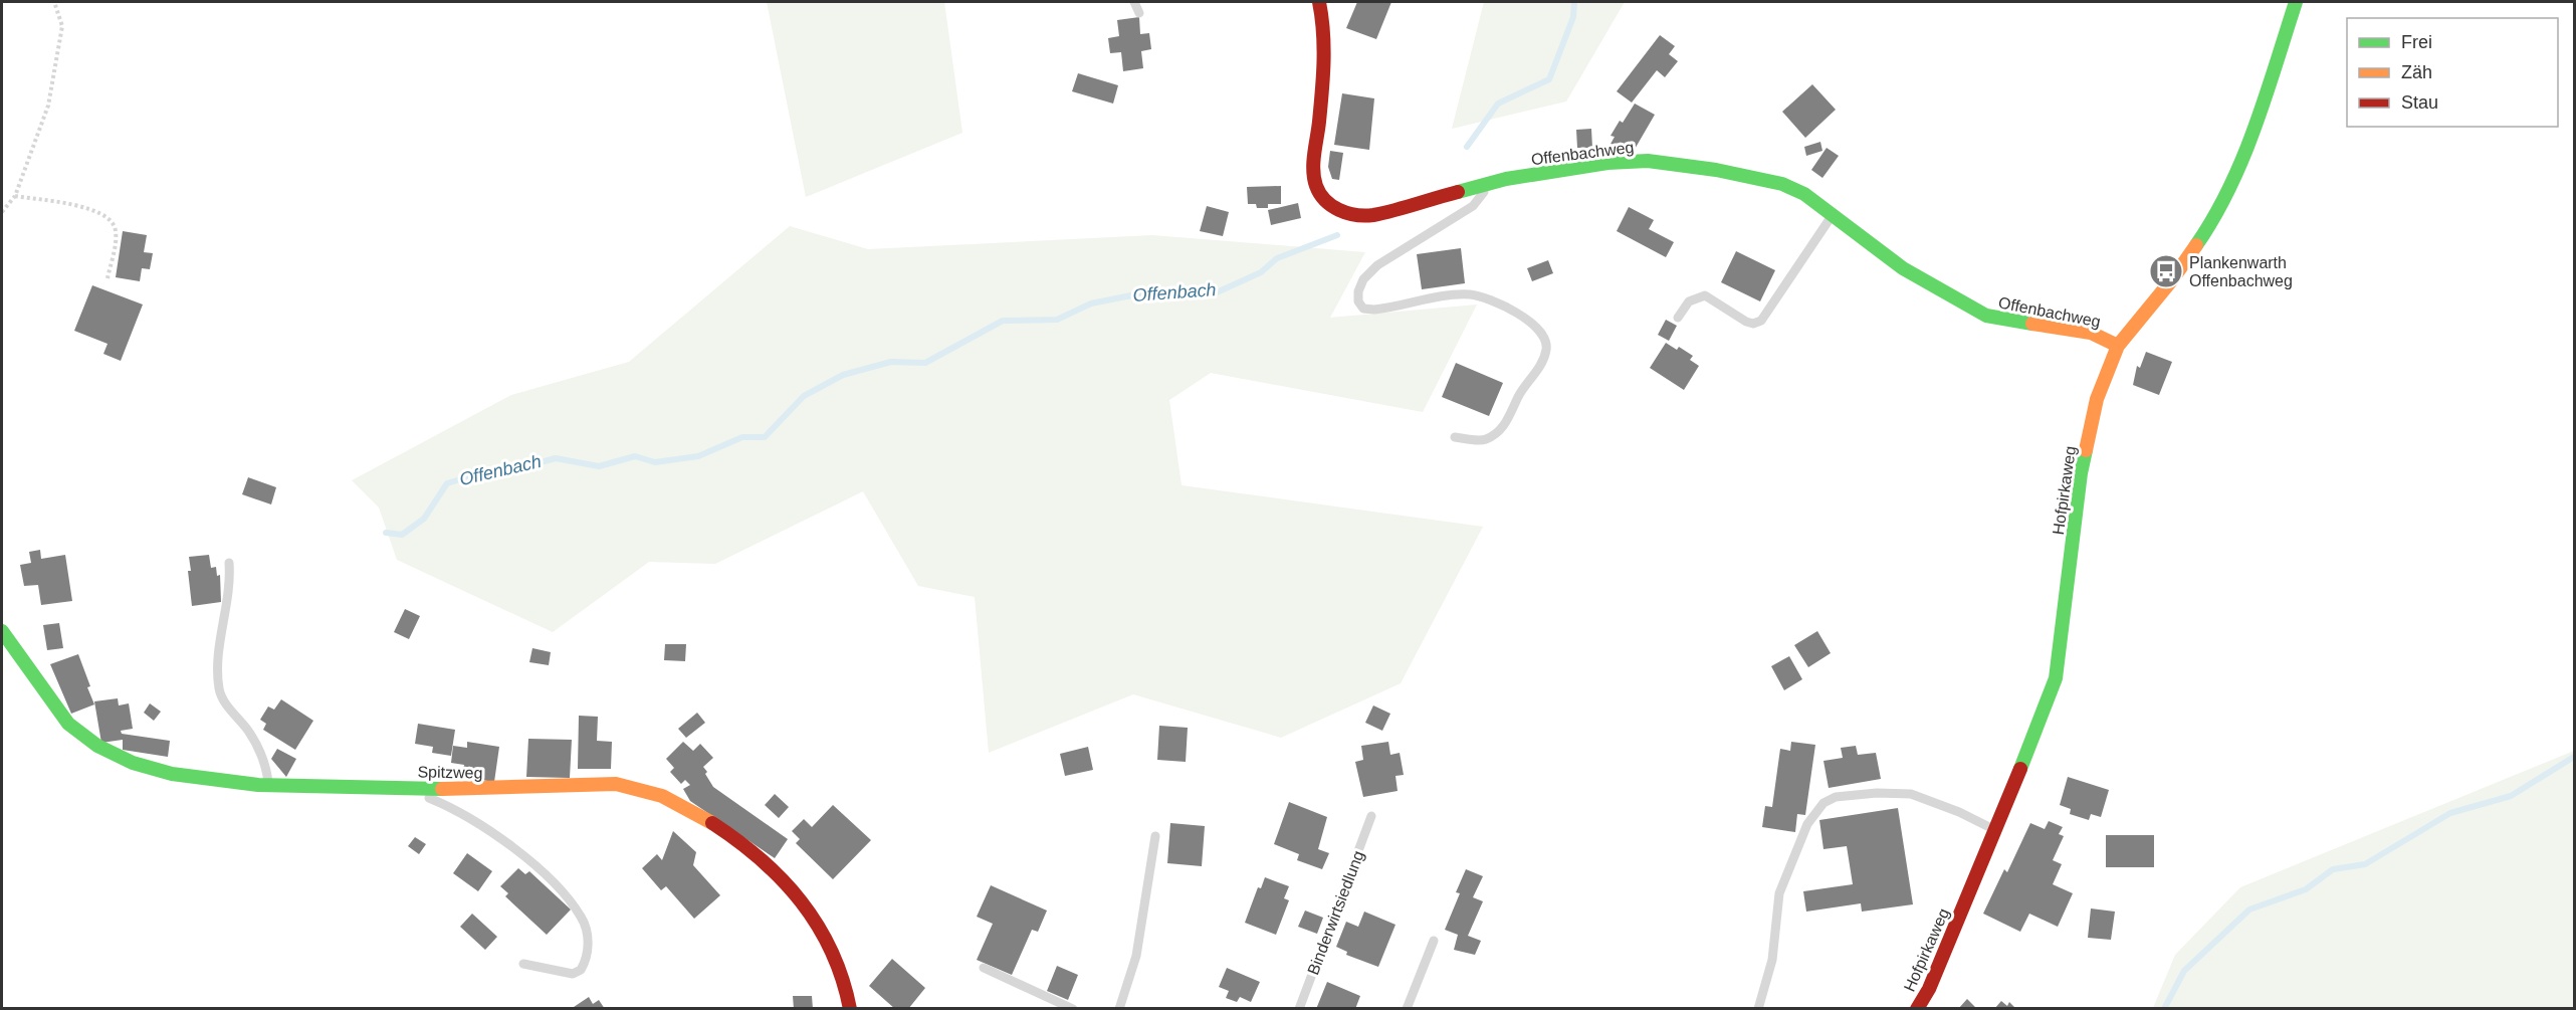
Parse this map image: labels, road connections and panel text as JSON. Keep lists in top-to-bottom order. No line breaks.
{"streets":{"street":["Offenbachweg","Hofpirkaweg","Spitzweg"],"lane":["Binderwirtsiedlung"]},"crossings":[["Offenbachweg","Hofpirkaweg"]],"water":["Offenbach"],"places":{"bus stop":["Plankenwarth Offenbachweg"]},"legend":["Frei","Zäh","Stau"]}
